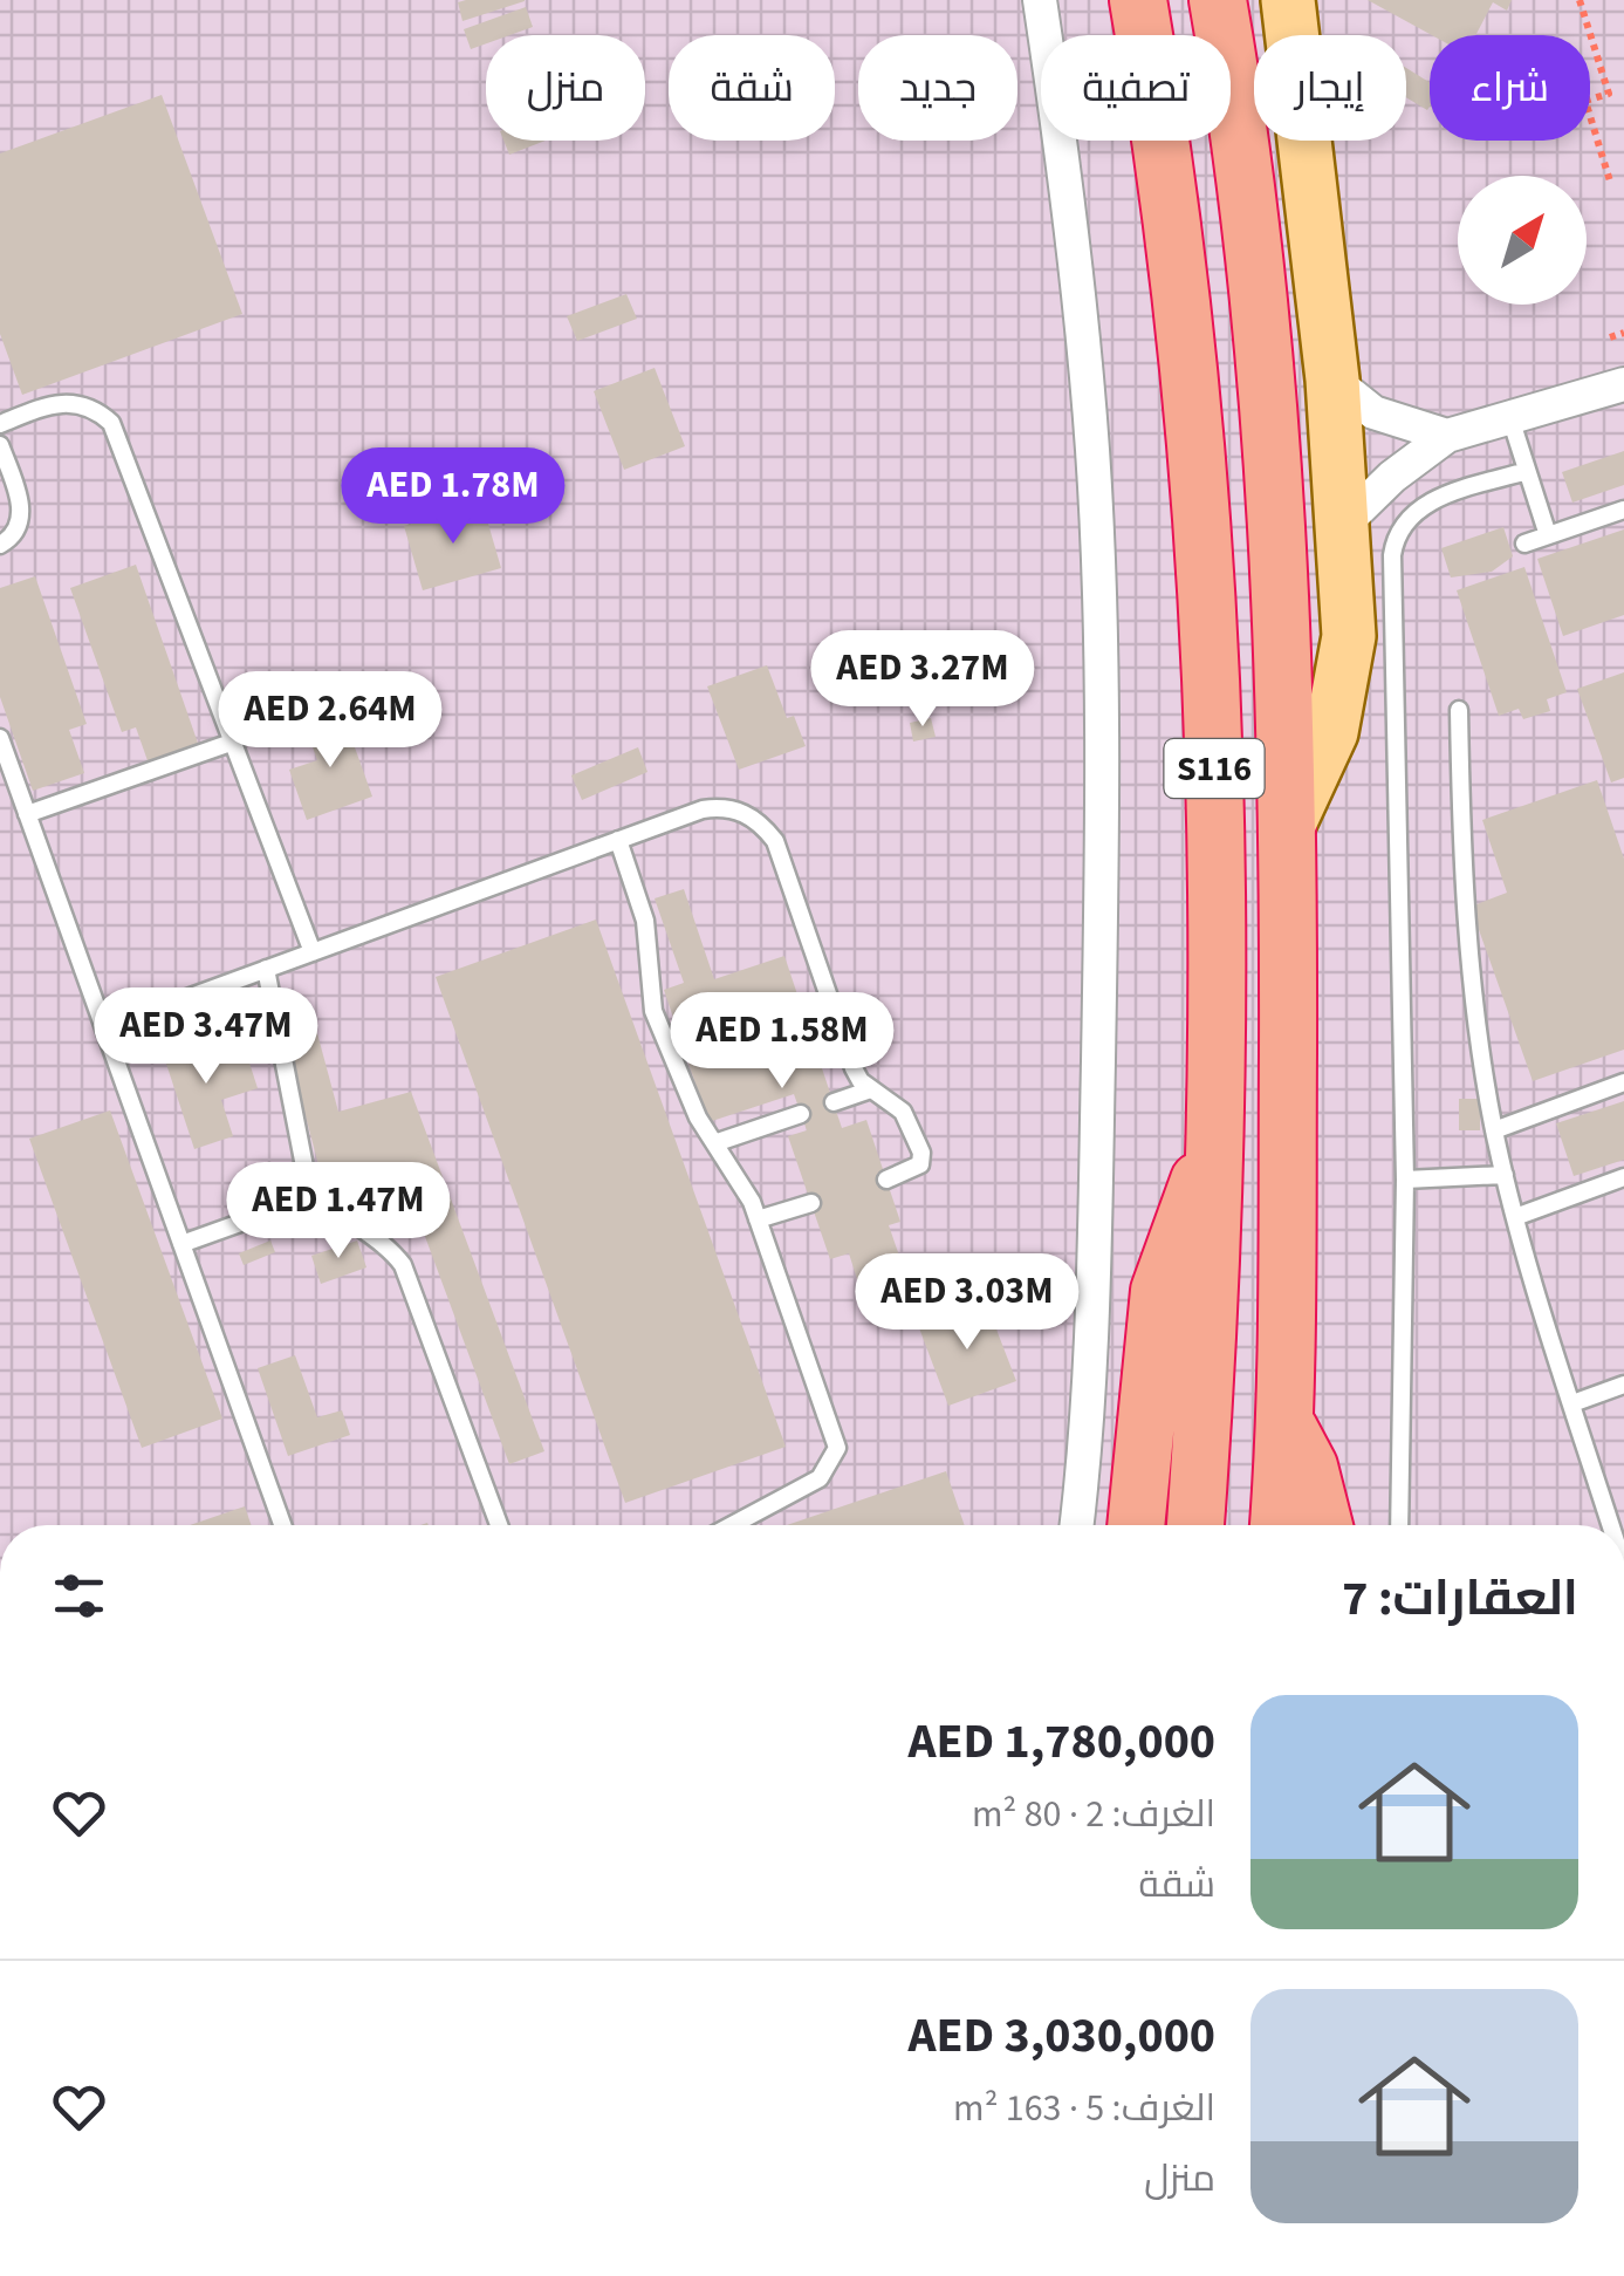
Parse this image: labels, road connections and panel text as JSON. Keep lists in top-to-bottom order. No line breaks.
{"streets":{"highway":["S116"]},"north":"top right","page":{"chip":["شراء","إيجار","تصفية","جديد","شقة","منزل"],"price":["AED 1.78M","AED 3.27M","AED 2.64M","AED 3.47M","AED 1.58M","AED 1.47M","AED 3.03M"],"heading":"العقارات: 7","list":[{"name":"AED 1,780,000","note":"الغرف: 2 · 80 m² · شقة"},{"name":"AED 3,030,000","note":"الغرف: 5 · 163 m² · منزل"}]}}
